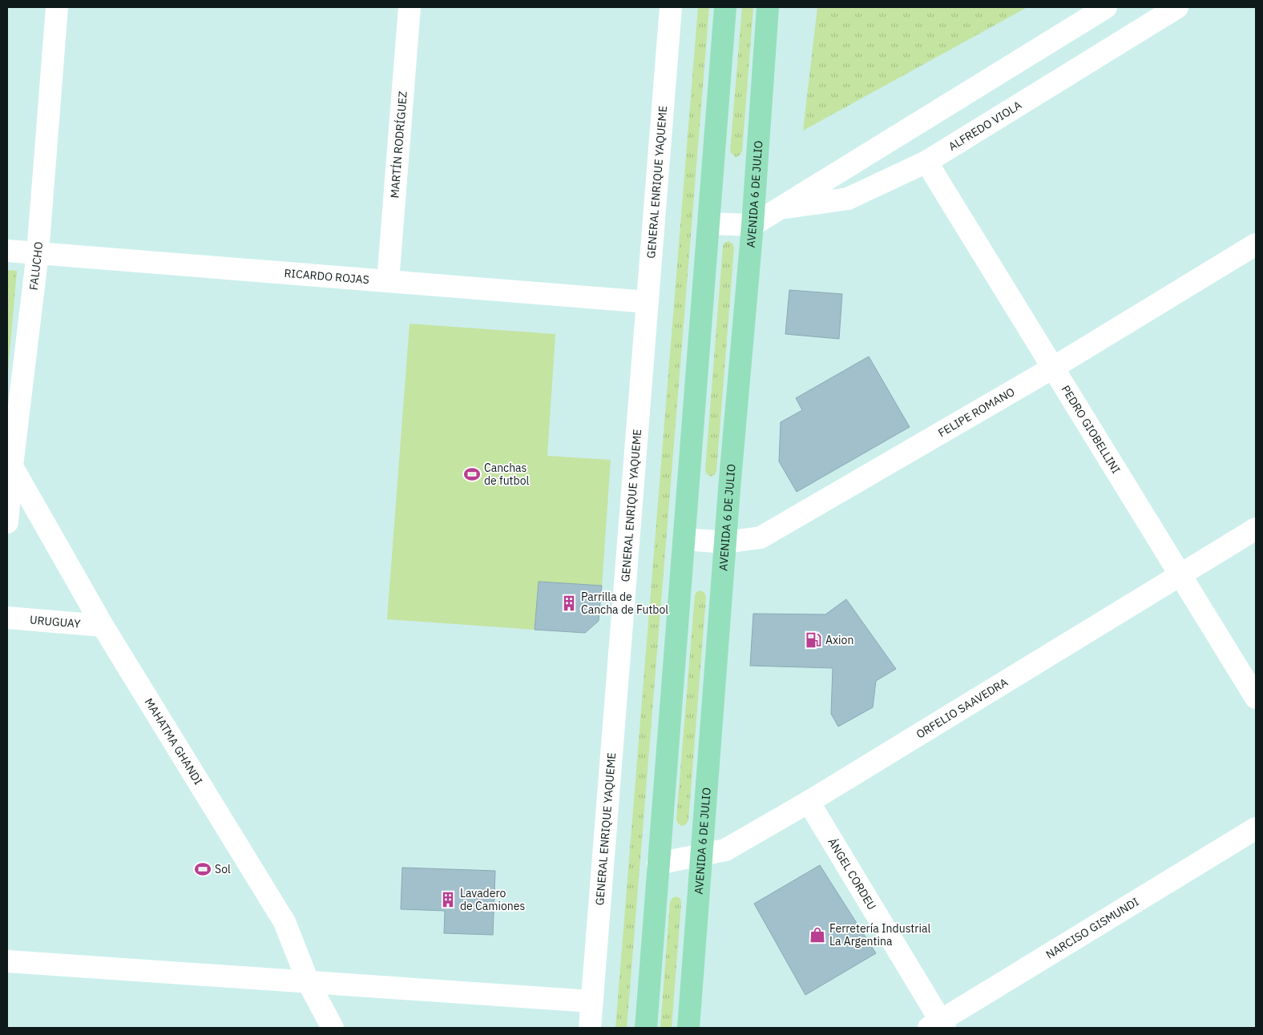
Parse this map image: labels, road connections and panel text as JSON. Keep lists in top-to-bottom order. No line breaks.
{"streets":{"main road":["AVENIDA 6 DE JULIO"],"street":["ALFREDO VIOLA","MARTÍN RODRÍGUEZ","GENERAL ENRIQUE YAQUEME","FALUCHO","RICARDO ROJAS","FELIPE ROMANO","PEDRO GIOBELLINI","URUGUAY","ORFELIO SAAVEDRA","MAHATMA GHANDI","ÁNGEL CORDEU","NARCISO GISMUNDI"]},"crossings":[["ALFREDO VIOLA","AVENIDA 6 DE JULIO"],["ALFREDO VIOLA","PEDRO GIOBELLINI"],["MARTÍN RODRÍGUEZ","RICARDO ROJAS"],["GENERAL ENRIQUE YAQUEME","RICARDO ROJAS"],["AVENIDA 6 DE JULIO","FELIPE ROMANO"],["AVENIDA 6 DE JULIO","ORFELIO SAAVEDRA"],["FALUCHO","RICARDO ROJAS"],["FALUCHO","MAHATMA GHANDI"],["FELIPE ROMANO","PEDRO GIOBELLINI"],["PEDRO GIOBELLINI","ORFELIO SAAVEDRA"],["URUGUAY","MAHATMA GHANDI"],["ORFELIO SAAVEDRA","ÁNGEL CORDEU"],["ÁNGEL CORDEU","NARCISO GISMUNDI"]],"places":{"sports":["Canchas de futbol","Sol"],"building":["Parrilla de Cancha de Futbol","Lavadero de Camiones"],"fuel station":["Axion"],"shop":["Ferretería Industrial La Argentina"]}}
